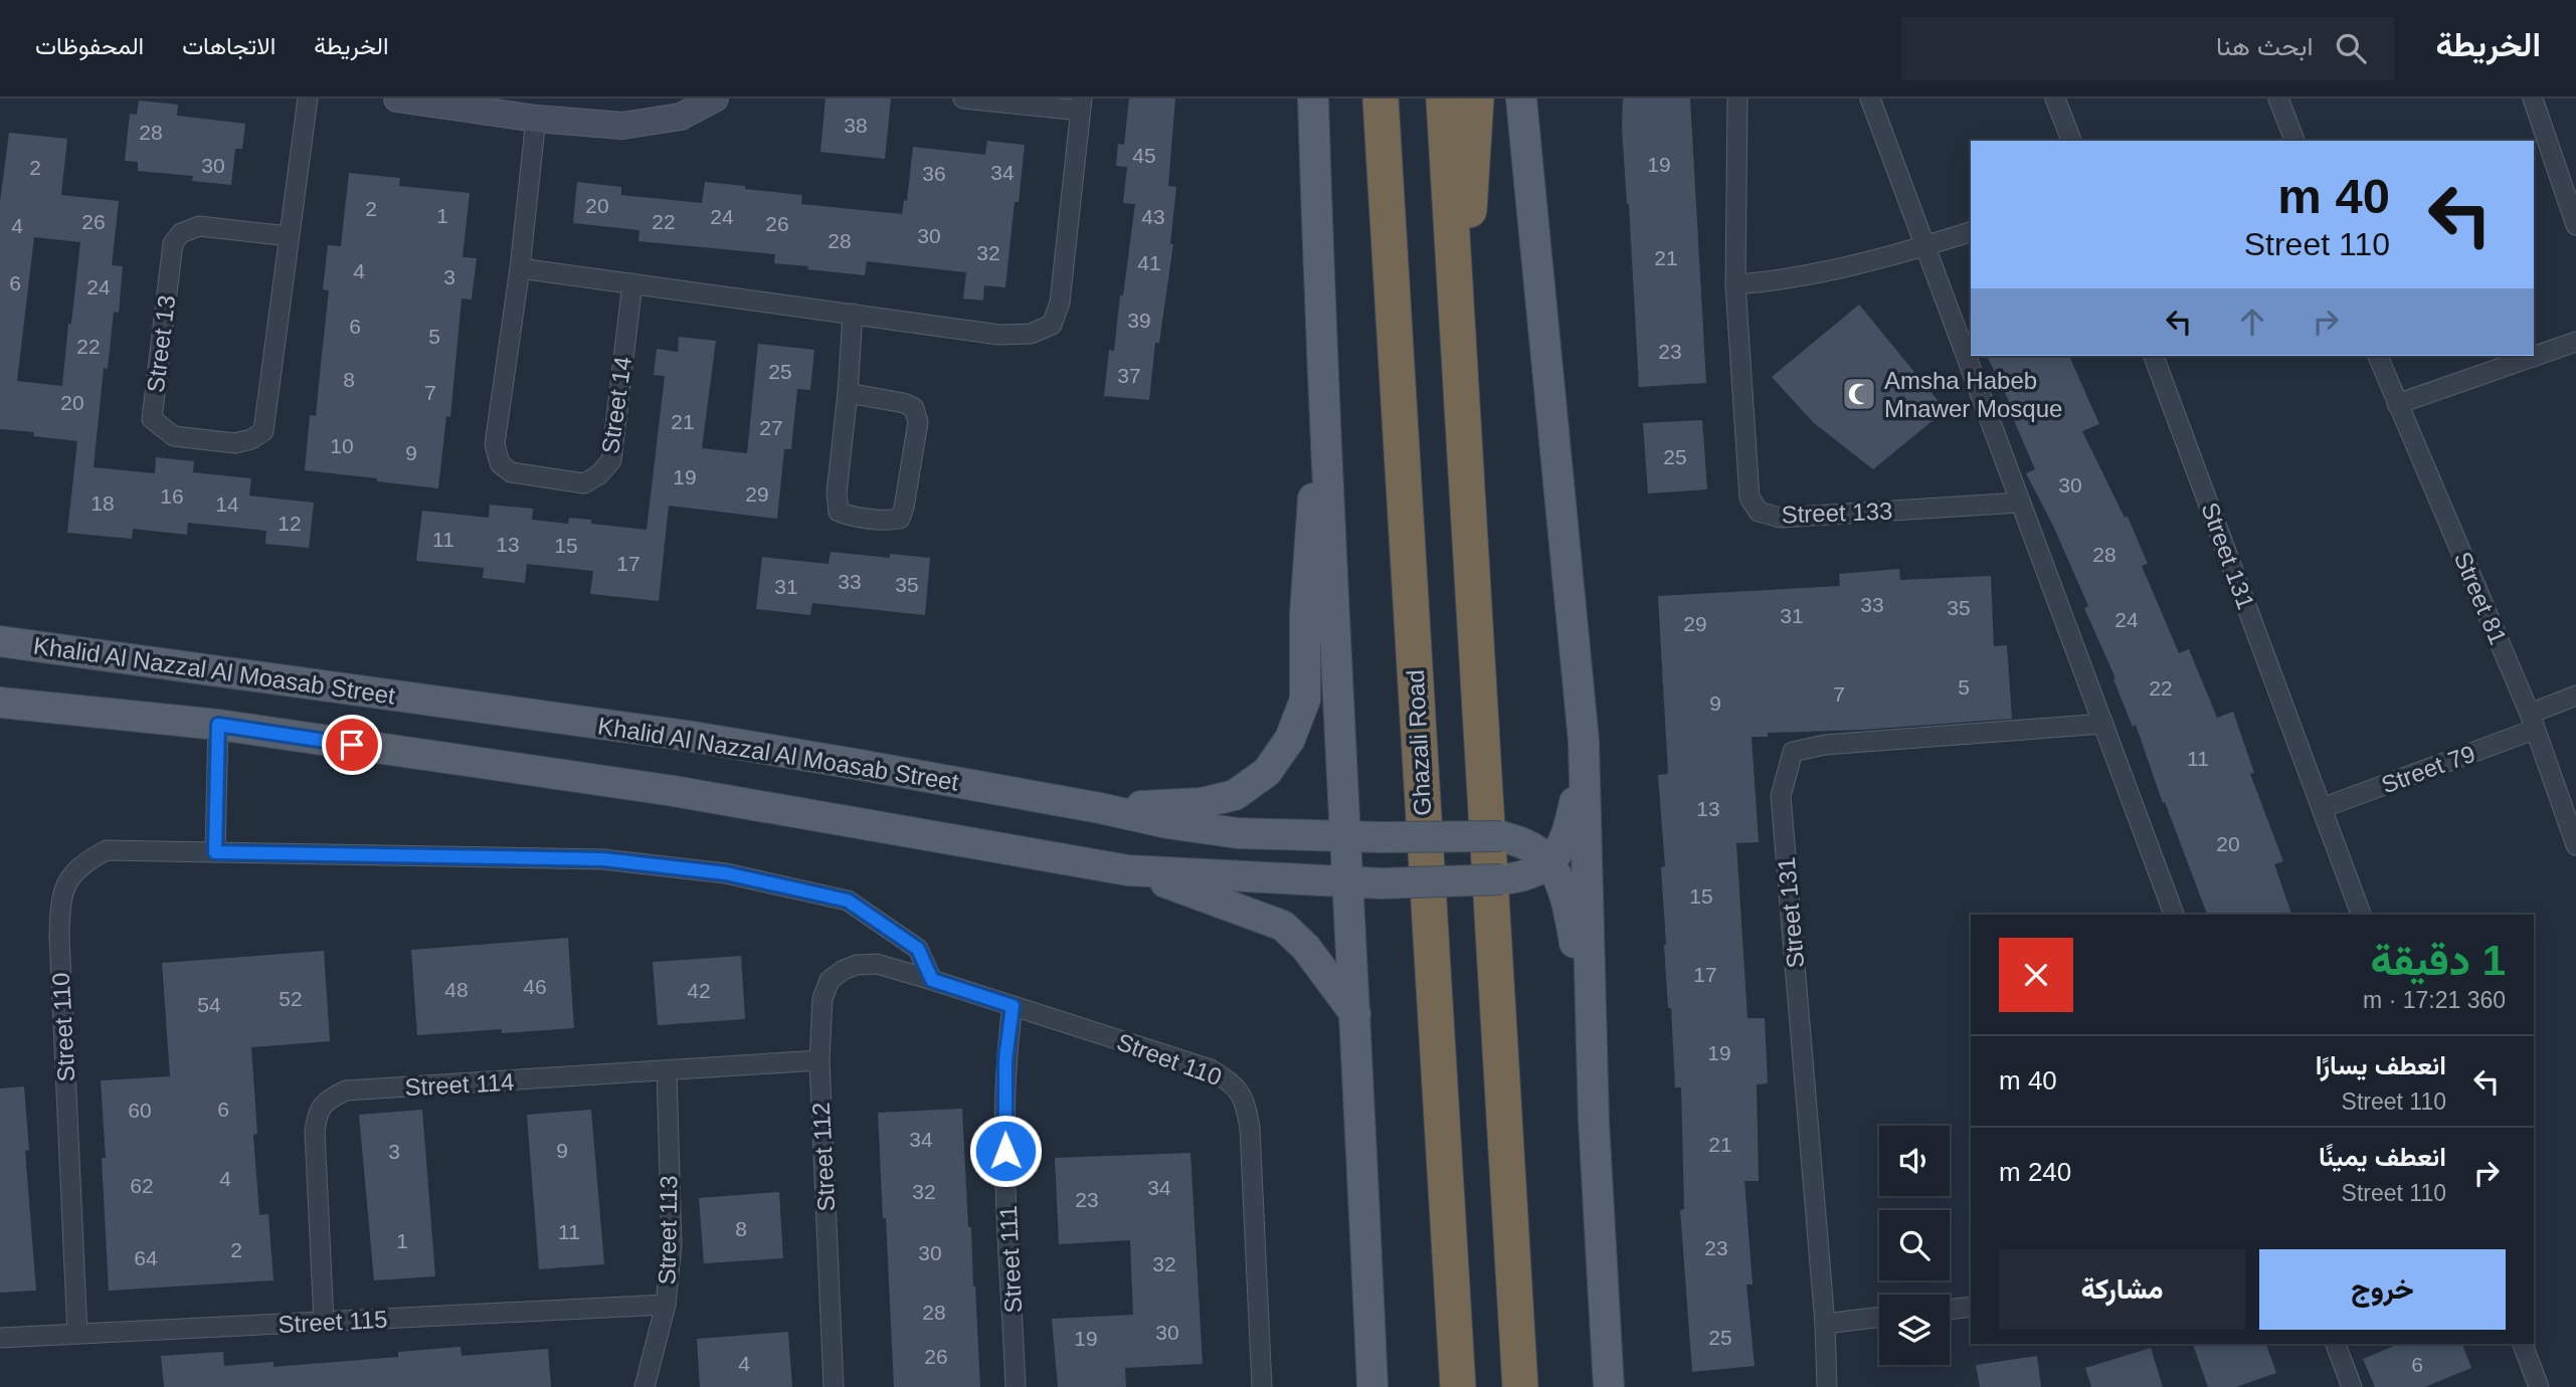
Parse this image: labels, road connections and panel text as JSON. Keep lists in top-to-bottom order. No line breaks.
{"streets":{"highway":["Ghazali Road"],"main road":["Khalid Al Nazzal Al Moasab Street"],"street":["Street 13","Street 14","Street 133","Street 131","Street 81","Street 79","Street 110","Street 114","Street 112","Street 113","Street 111","Street 115"]},"crossings":[["Street 131","Street 79"],["Street 81","Street 79"],["Street 110","Street 112"],["Street 110","Street 111"],["Street 110","Street 115"],["Street 114","Street 112"],["Street 114","Street 113"],["Street 114","Street 115"],["Street 113","Street 115"]],"places":{"mosque":["Amsha Habeb Mnawer Mosque"]},"house_numbers":["38","28","45","19","30","2","34","36","20","2","1","24","43","26","22","26","4","30","28","32","21","41","4","3","6","24","39","6","5","22","23","25","37","8","7","20","21","27","10","9","25","19","30","29","16","18","14","12","11","13","15","28","17","33","35","31","33","35","31","24","29","5","22","7","9","11","13","20","15","17","46","48","42","52","54","19","6","60","34","21","9","3","4","62","34","32","23","8","11","1","23","2","30","64","32","28","30","25","19","26","4","6"],"page":{"header":"الخريطة","search":"ابحث هنا","nav":["الخريطة","الاتجاهات","المحفوظات"],"turn":["40 m","Street 110"],"heading":["1 دقيقة","360 m · 17:21"],"list":[{"name":"انعطف يسارًا","note":"Street 110","value":"40 m"},{"name":"انعطف يمينًا","note":"Street 110","value":"240 m"}],"buttons":["خروج","مشاركة"]}}
